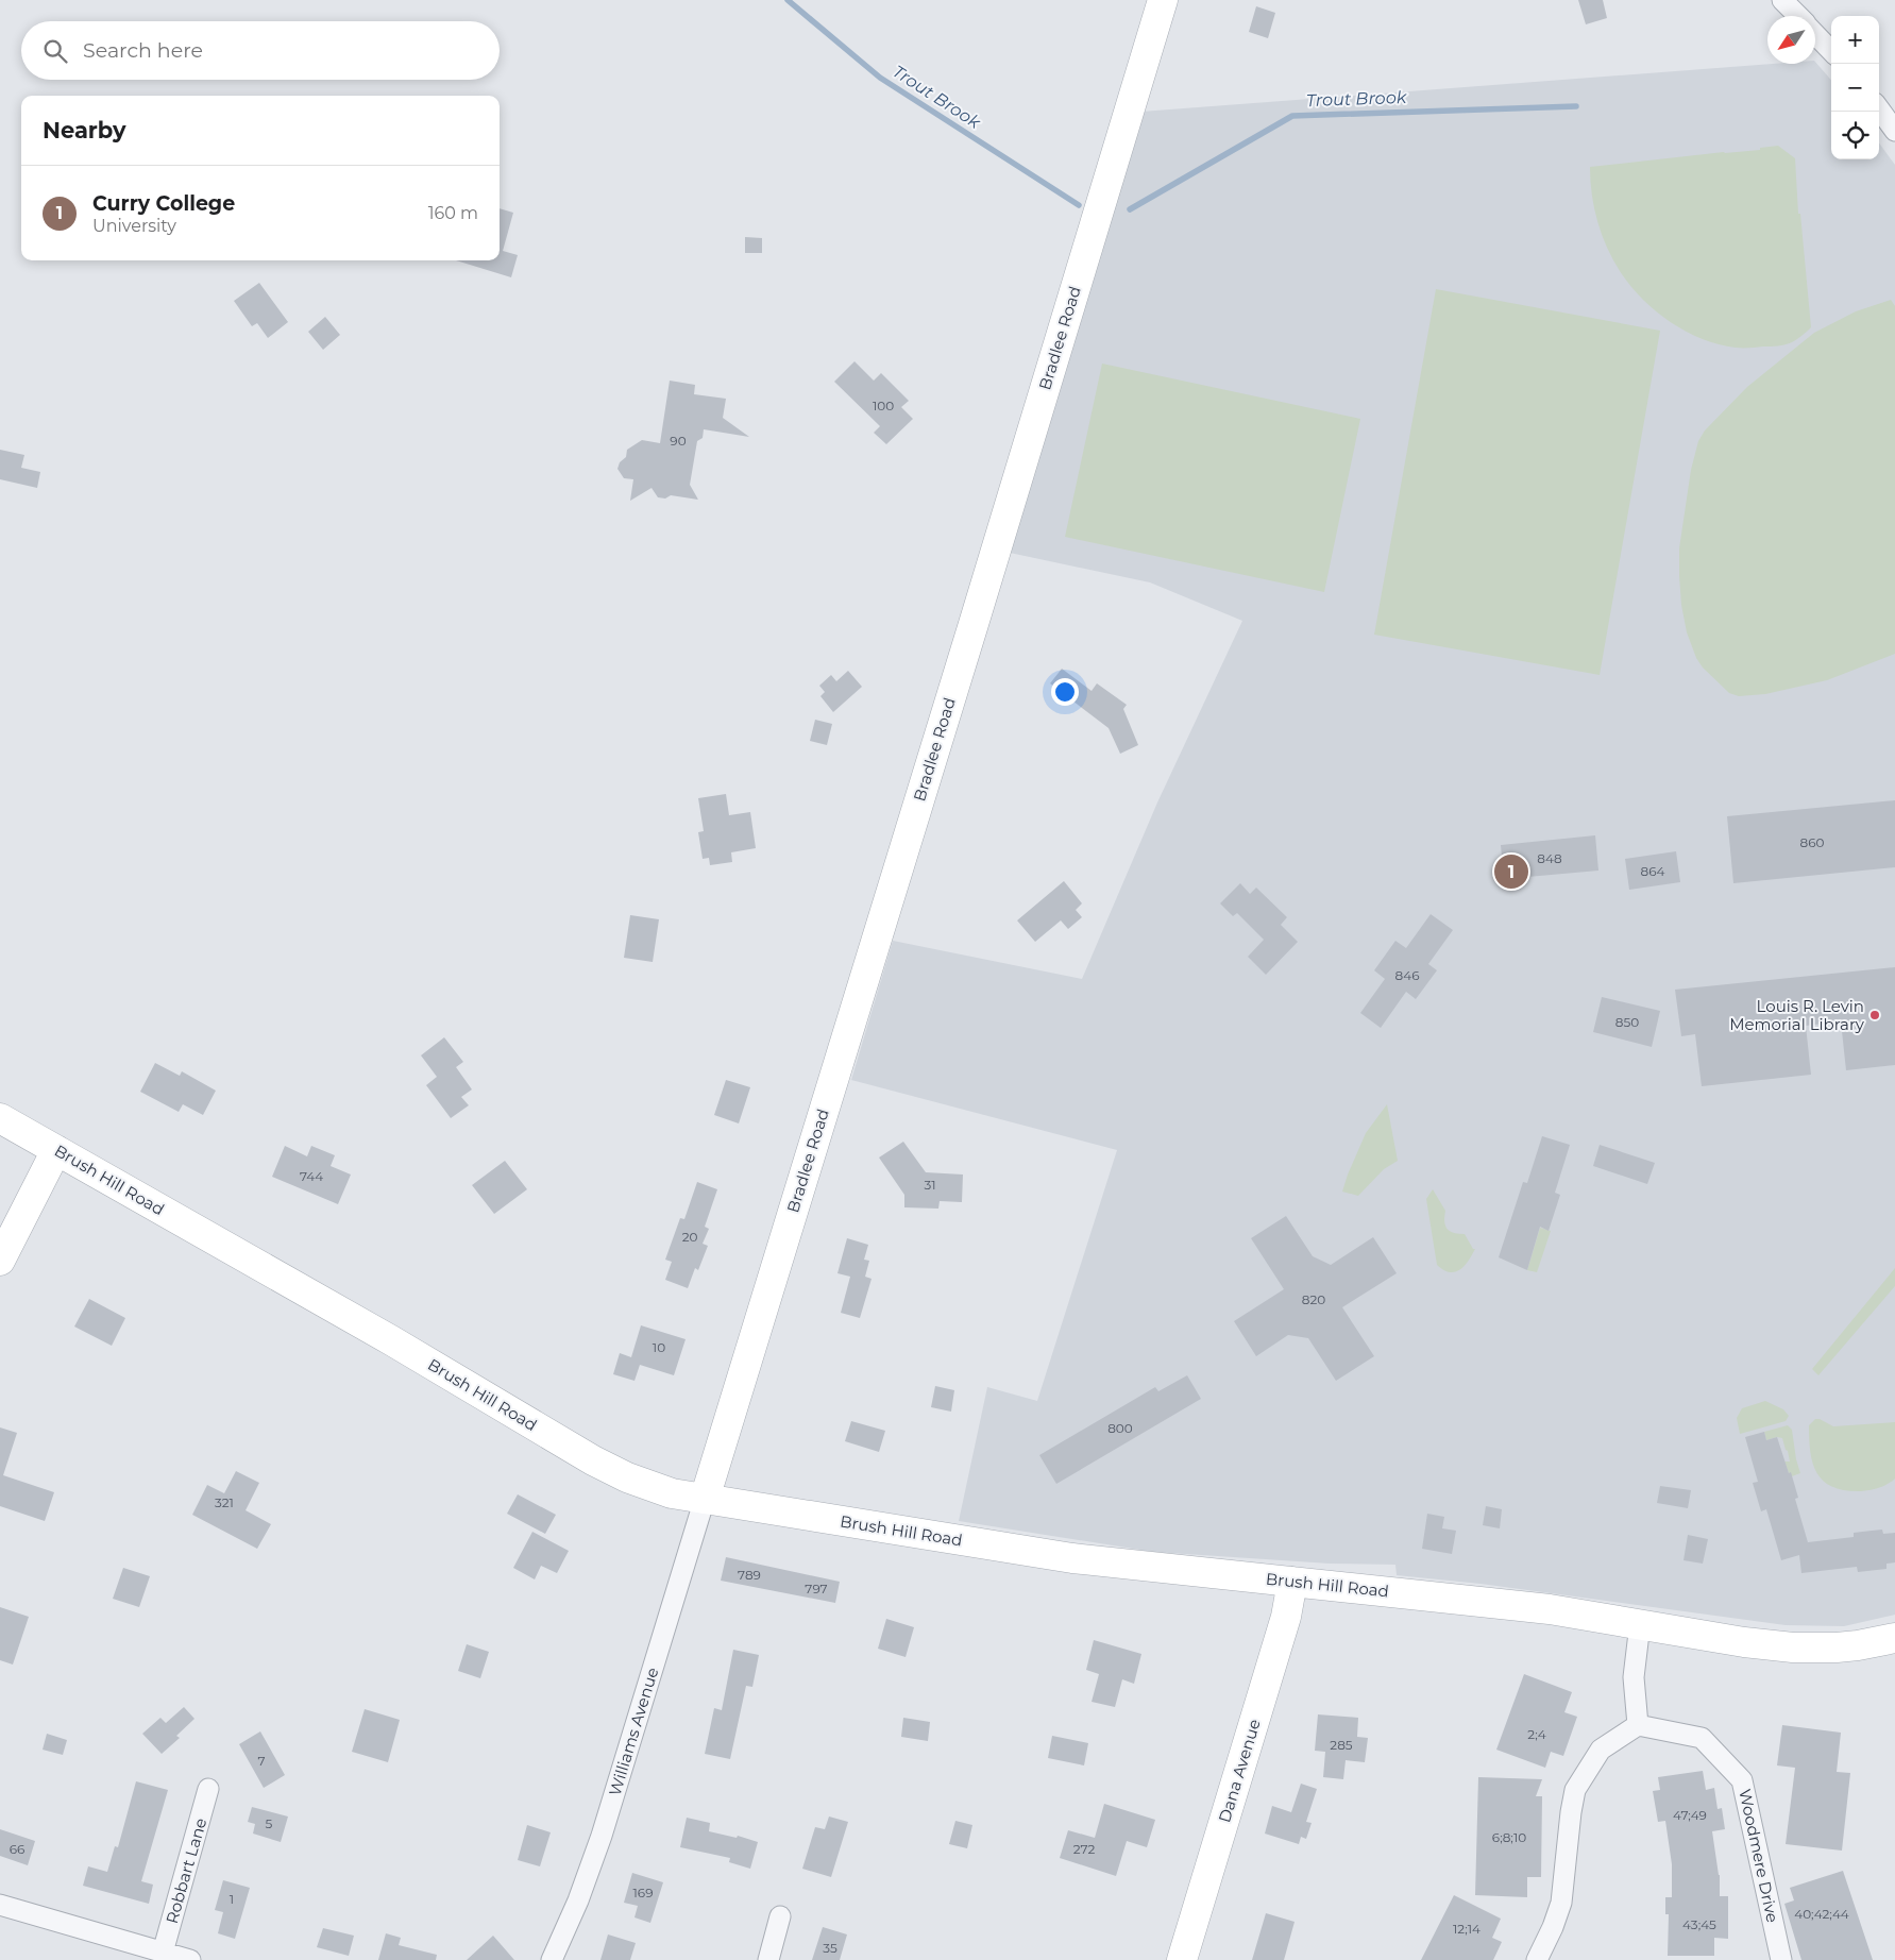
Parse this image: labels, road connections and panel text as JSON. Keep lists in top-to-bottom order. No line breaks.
{"streets":{"street":["Bradlee Road","Brush Hill Road","Williams Avenue","Dana Avenue","Woodmere Drive","Robbart Lane"]},"crossings":[["Bradlee Road","Brush Hill Road"],["Bradlee Road","Williams Avenue"],["Brush Hill Road","Williams Avenue"],["Brush Hill Road","Dana Avenue"]],"water":["Trout Brook"],"places":["Louis R. Levin Memorial Library"],"house_numbers":["100","90","860","848","864","846","850","744","31","20","820","10","800","321","789","797","2;4","285","7","47;49","5","6;8;10","66","272","169","1","40;42;44","43;45","12;14","35"],"north":"bottom left","page":{"map_buttons":["+","−"],"search":"Search here","heading":"Nearby","list":[{"mark":"1","name":"Curry College","note":"University","value":"160 m"}],"pins":"1"}}
